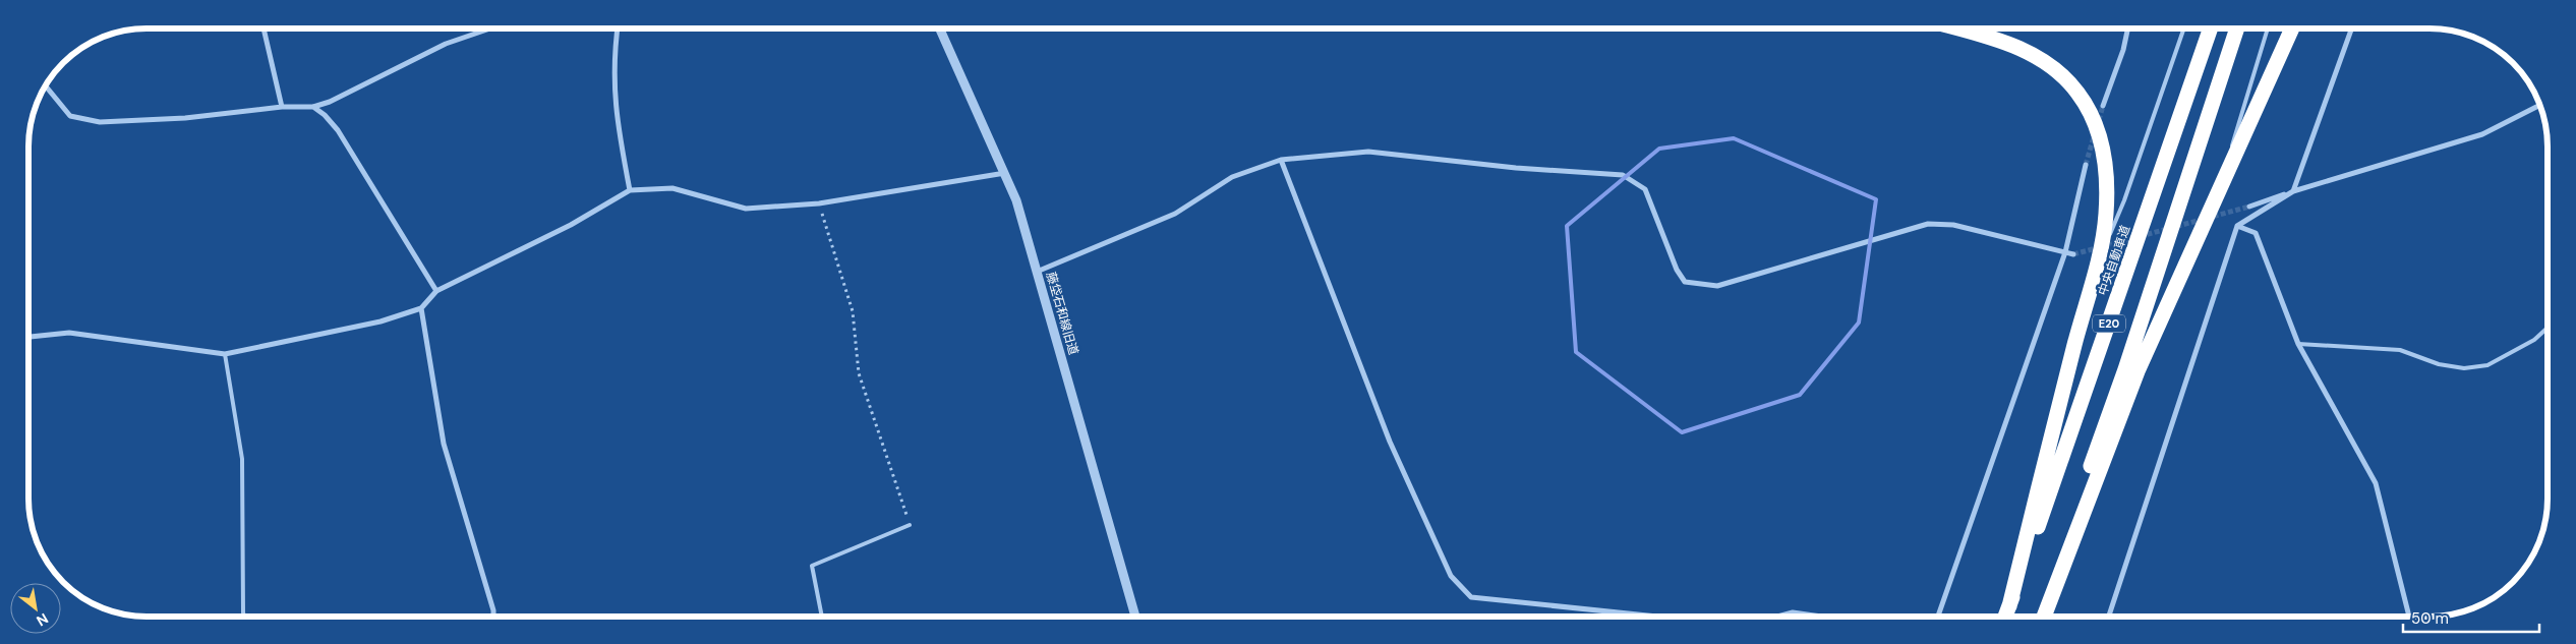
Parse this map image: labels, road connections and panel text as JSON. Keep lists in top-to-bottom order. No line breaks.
{"streets":{"highway":["中央自動車道","E20"],"street":["藤垈石和線旧道"]},"scale_bar":"50 m","north":"bottom right"}
